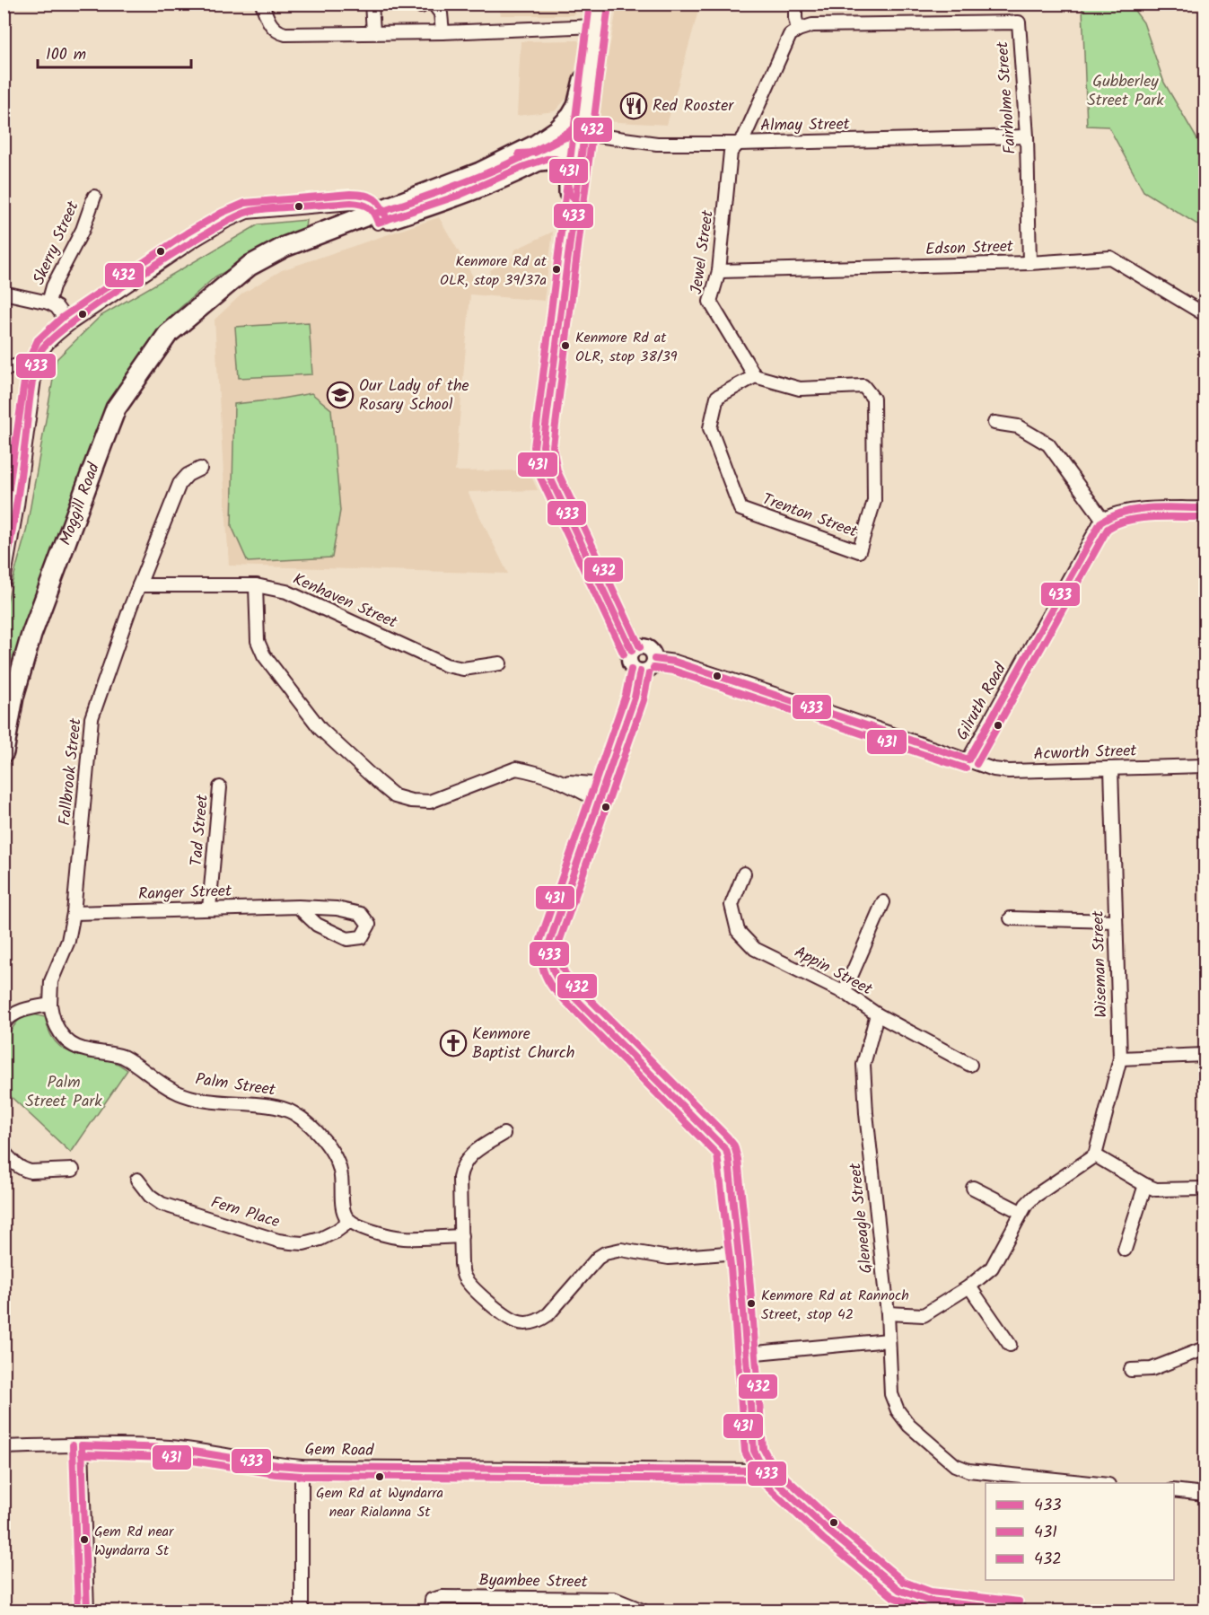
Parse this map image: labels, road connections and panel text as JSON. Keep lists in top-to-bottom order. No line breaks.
{"streets":{"main road":["Moggill Road"],"street":["Fairholme Street","Almay Street","Skerry Street","Edson Street","Jewel Street","Trenton Street","Kenhaven Street","Gilruth Road","Acworth Street","Fallbrook Street","Tad Street","Ranger Street","Wiseman Street","Appin Street","Palm Street","Fern Place","Gleneagle Street","Gem Road","Byambee Street"]},"crossings":[["Fairholme Street","Almay Street"],["Fairholme Street","Edson Street"],["Fairholme Street","Jewel Street"],["Almay Street","Jewel Street"],["Almay Street","Moggill Road"],["Edson Street","Jewel Street"],["Jewel Street","Trenton Street"],["Kenhaven Street","Fallbrook Street"],["Gilruth Road","Acworth Street"],["Acworth Street","Wiseman Street"],["Fallbrook Street","Ranger Street"],["Fallbrook Street","Palm Street"],["Tad Street","Ranger Street"],["Appin Street","Gleneagle Street"],["Palm Street","Fern Place"]],"parks":["Gubberley Street Park","Palm Street Park"],"places":{"restaurant":["Red Rooster"],"other":["Kenmore Rd at OLR, stop 39/37a","Kenmore Rd at OLR, stop 38/39","Kenmore Rd at Rannoch Street, stop 42","Gem Rd at Wyndarra near Rialanna St","Gem Rd near Wyndarra St"],"school or university":["Our Lady of the Rosary School"],"church":["Kenmore Baptist Church"]},"lines":["transit line 431","transit line 432","transit line 433"],"legend":["433","431","432"],"scale_bar":"100 m"}
